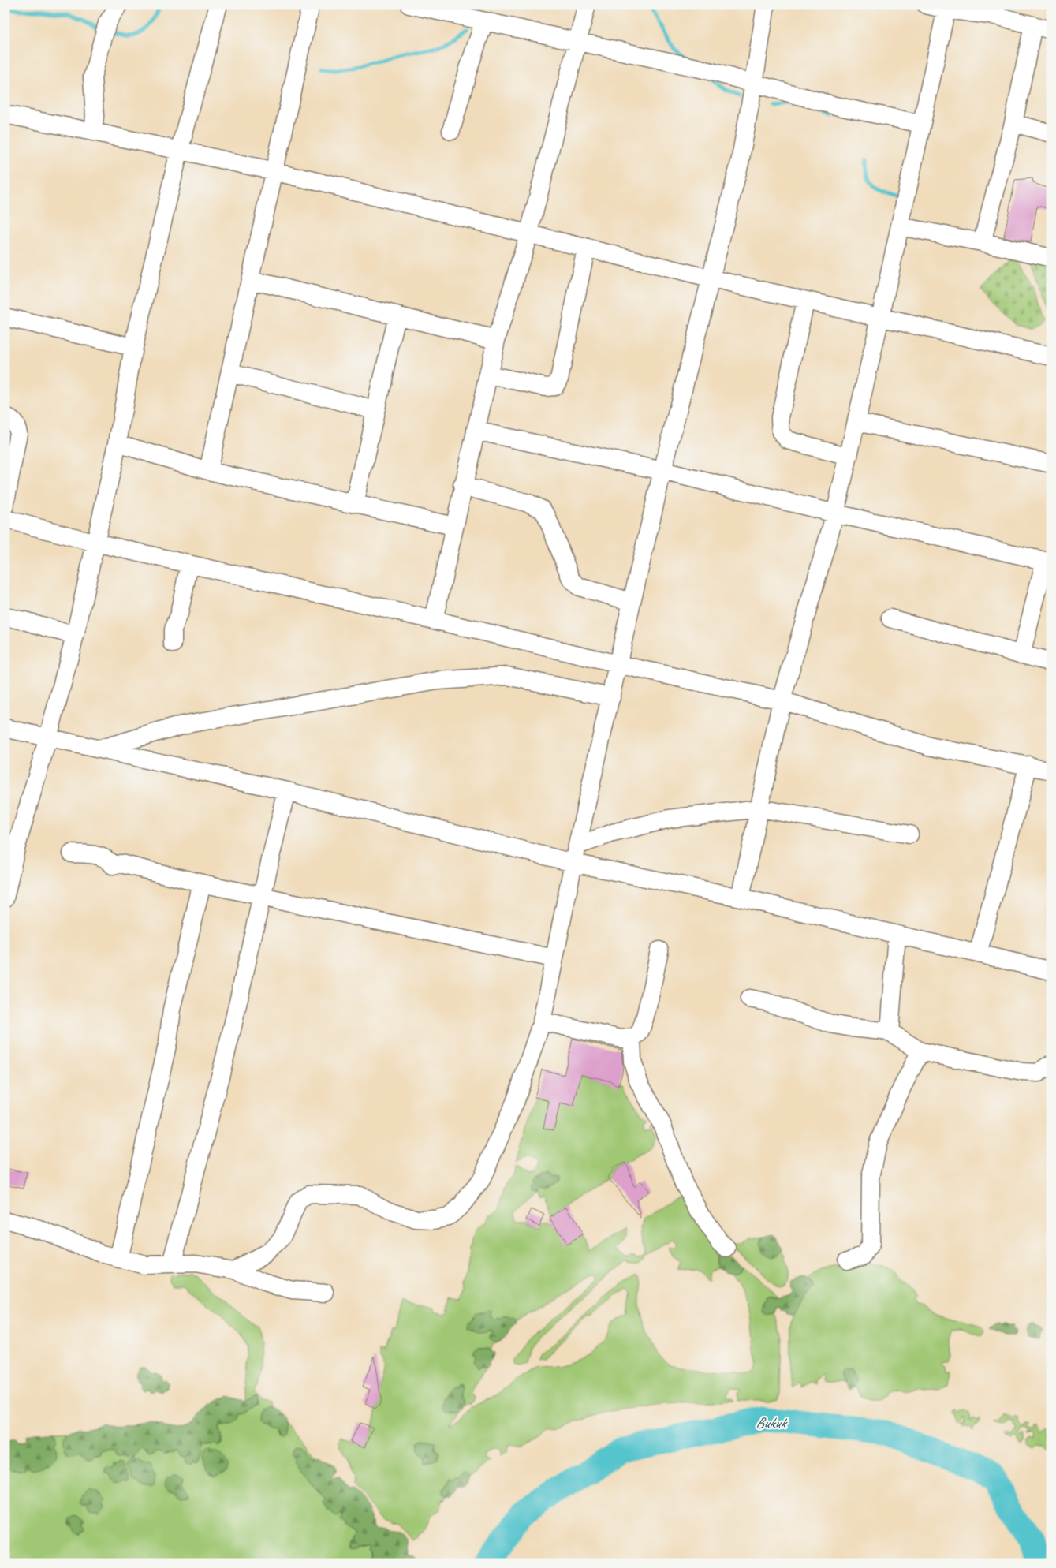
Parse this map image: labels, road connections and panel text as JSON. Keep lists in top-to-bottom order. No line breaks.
{"water":["Bukuk"]}
